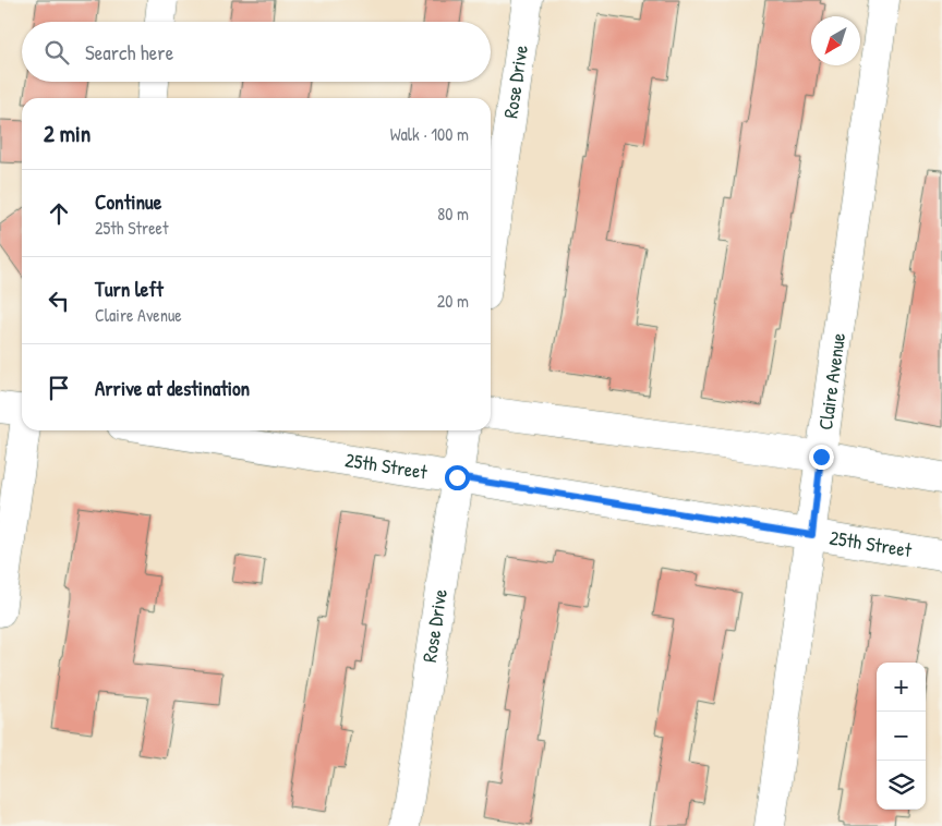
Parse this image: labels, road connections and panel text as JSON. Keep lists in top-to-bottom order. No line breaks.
{"streets":{"street":["Rose Drive","Claire Avenue","25th Street"]},"crossings":[["Rose Drive","25th Street"],["Claire Avenue","25th Street"]],"north":"bottom left","page":{"search":"Search here","heading":["2 min","Walk · 100 m"],"list":[["Continue","25th Street","80 m"],["Turn left","Claire Avenue","20 m"],"Arrive at destination"],"map_buttons":["+","−"]}}
